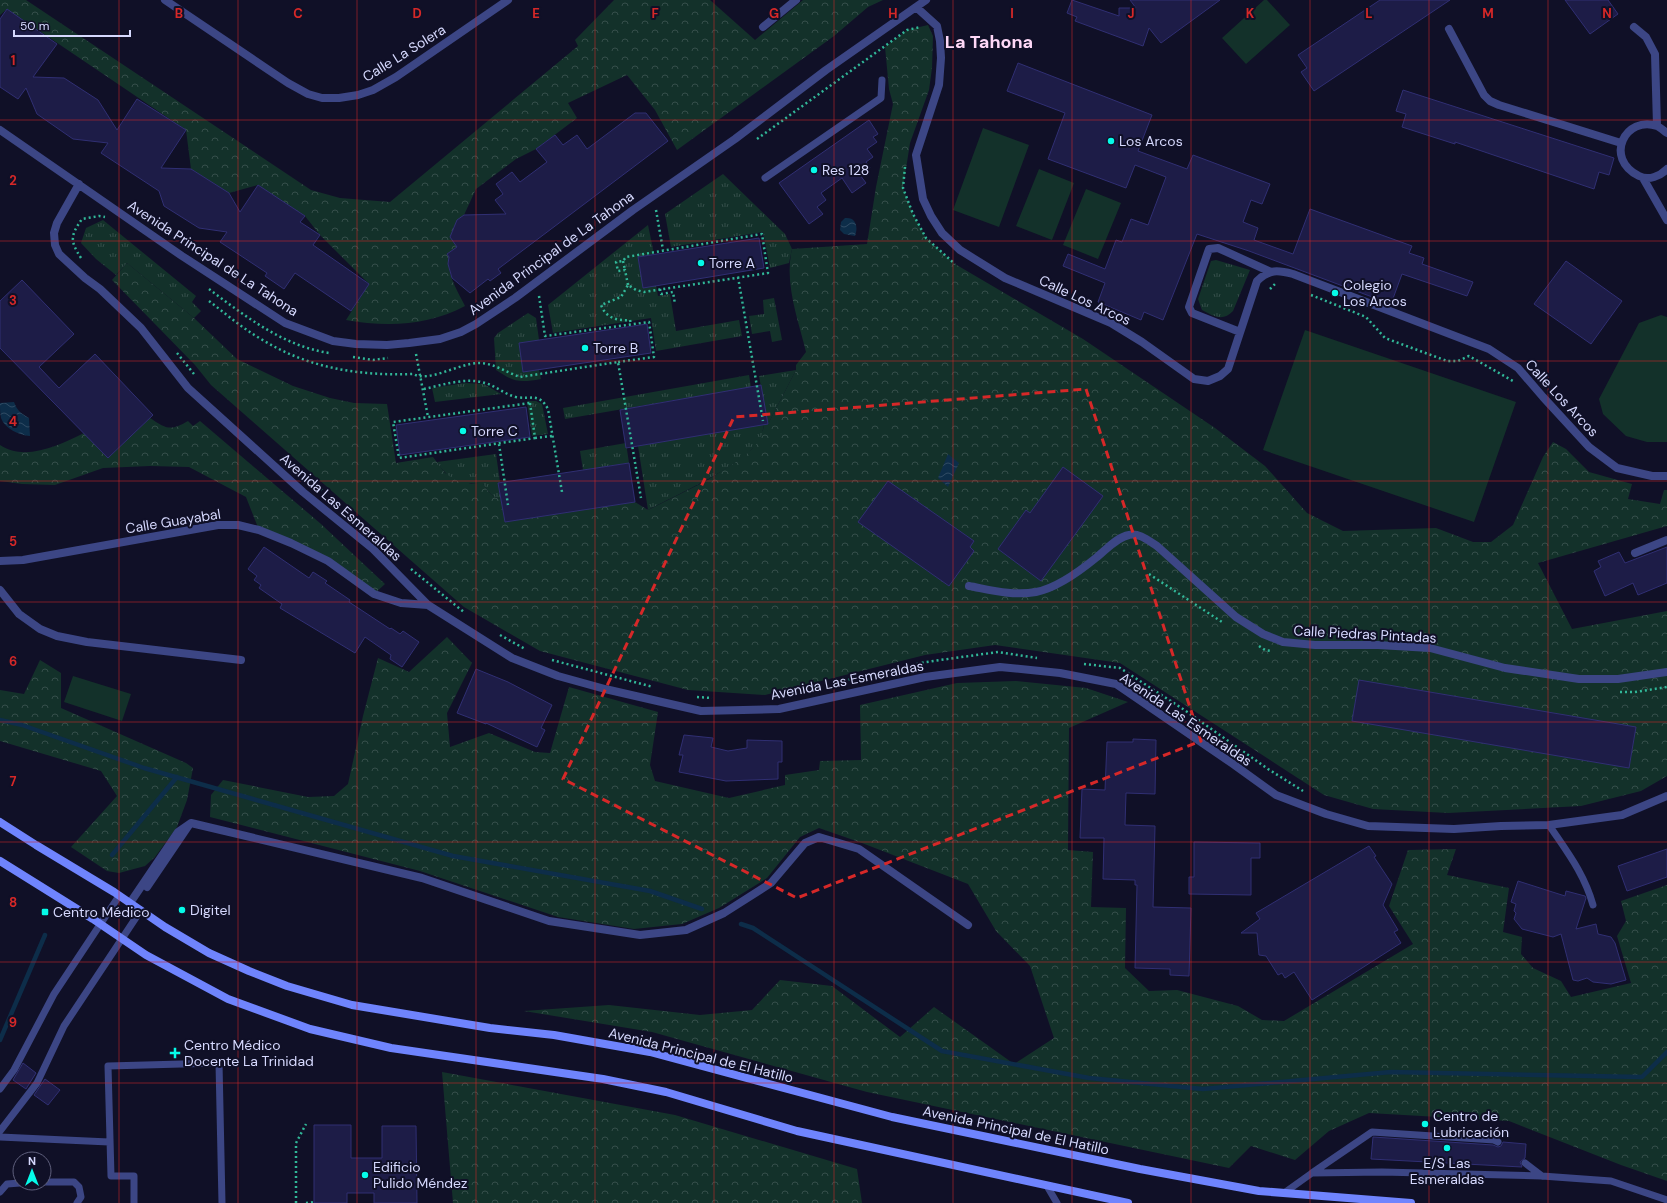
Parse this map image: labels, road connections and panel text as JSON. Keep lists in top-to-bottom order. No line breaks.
{"streets":{"main road":["Avenida Principal de El Hatillo"],"street":["Calle La Solera","Avenida Principal de La Tahona","Calle Los Arcos","Avenida Las Esmeraldas","Calle Guayabal","Calle Piedras Pintadas"]},"crossings":[["Avenida Principal de La Tahona","Calle Los Arcos"],["Avenida Principal de La Tahona","Avenida Las Esmeraldas"],["Avenida Las Esmeraldas","Calle Guayabal"]],"districts":["La Tahona"],"places":{"other":["Los Arcos","Res 128","Torre A","Colegio Los Arcos","Torre B","Torre C","Digitel","Centro de Lubricación","E/S Las Esmeraldas","Edificio Pulido Méndez"],"transit":["Centro Médico"],"health":["Centro Médico Docente La Trinidad"]},"scale_bar":"50 m","north":"top","grid":{"columns":["B","C","D","E","F","G","H","I","J","K","L","M","N"],"rows":["1","2","3","4","5","6","7","8","9"]}}
